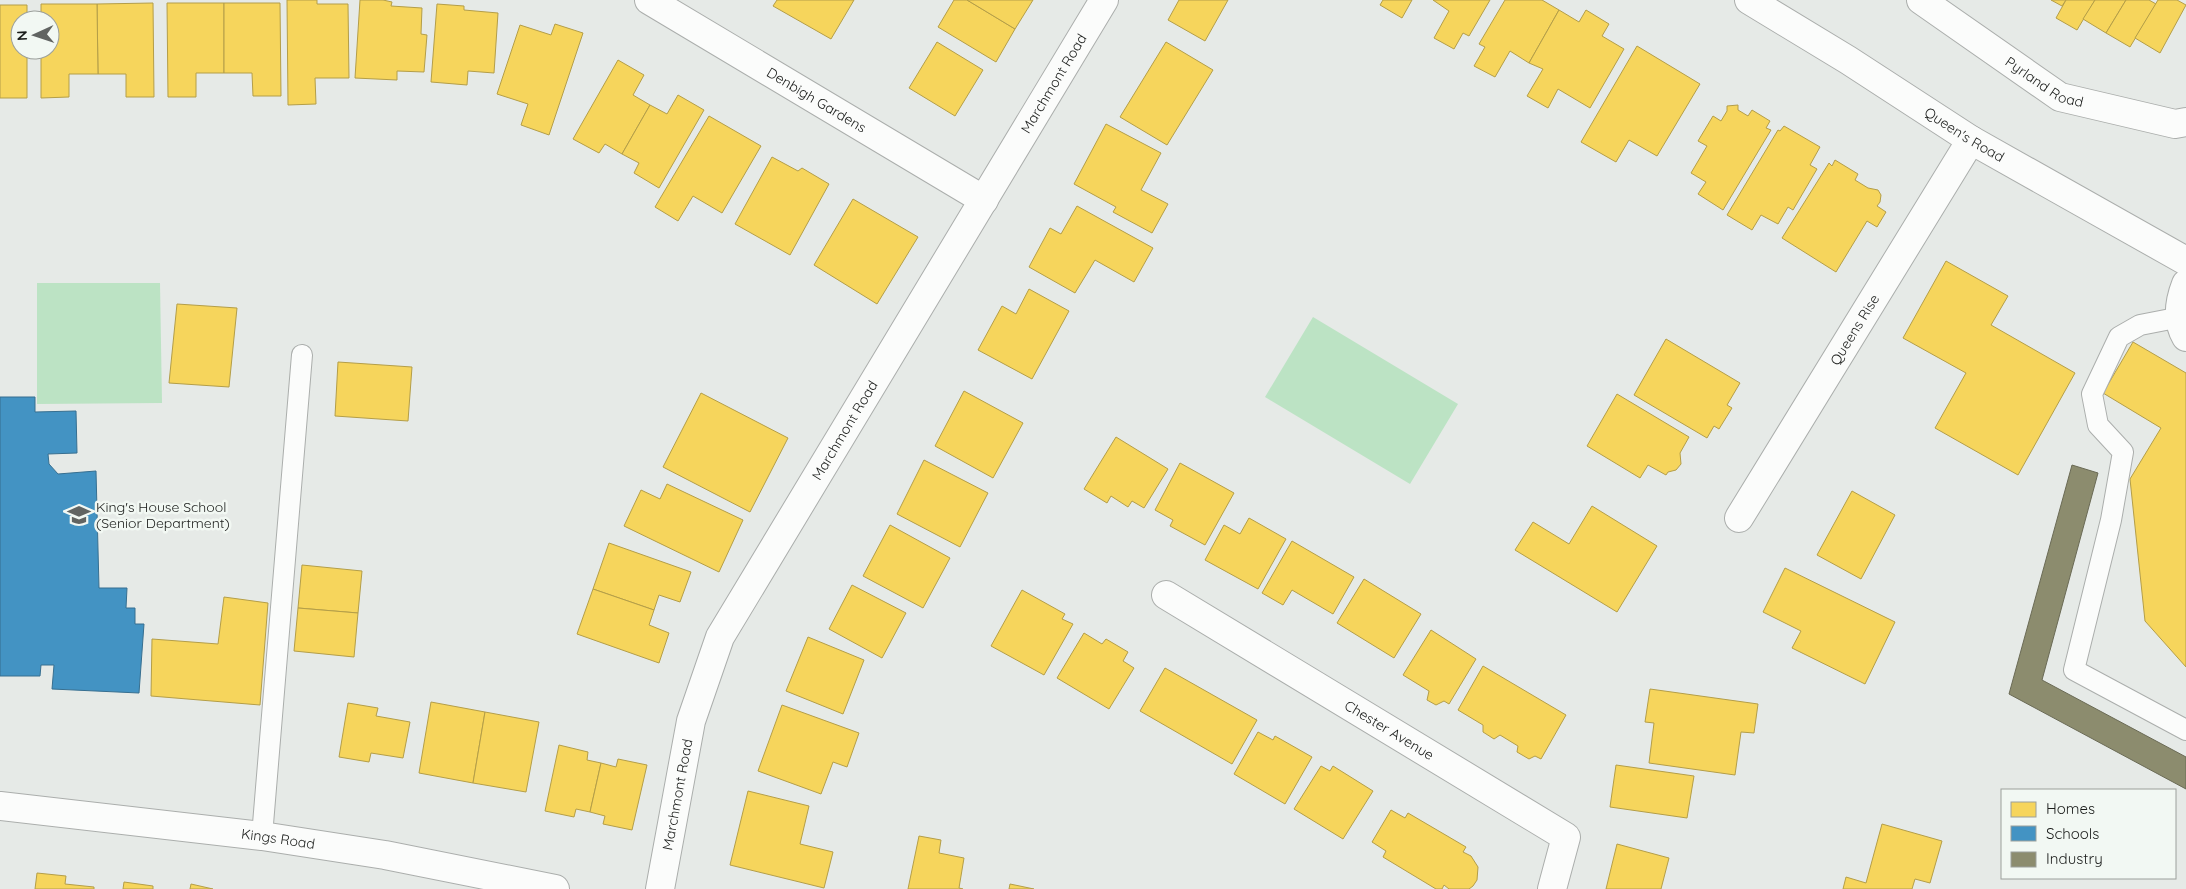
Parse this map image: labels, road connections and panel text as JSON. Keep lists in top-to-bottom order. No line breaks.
{"streets":{"street":["Pyrland Road","Marchmont Road","Denbigh Gardens","Queen's Road","Queens Rise","Chester Avenue","Kings Road"]},"crossings":[["Marchmont Road","Denbigh Gardens"],["Queen's Road","Queens Rise"]],"places":{"school or university":["King's House School (Senior Department)"]},"legend":["Homes","Schools","Industry"],"north":"left"}
